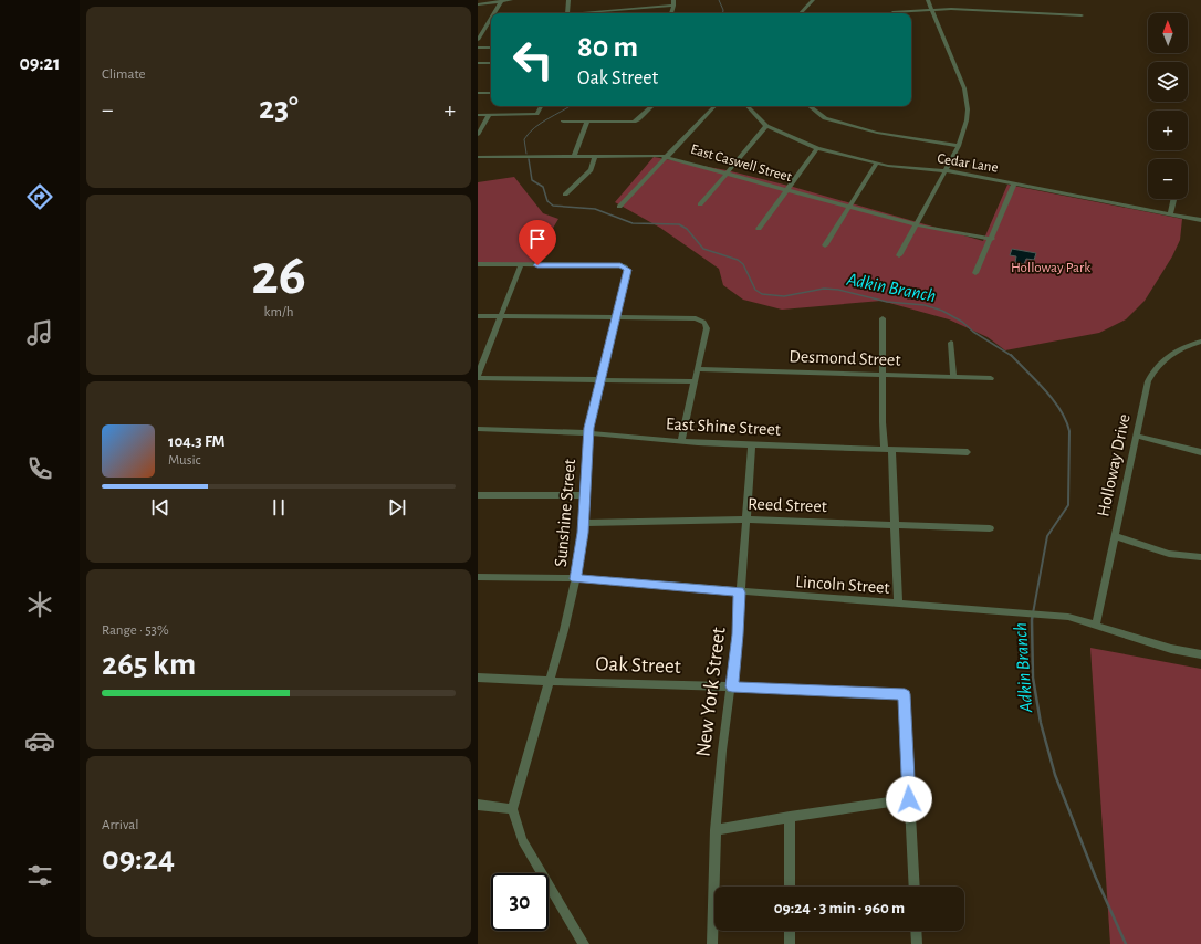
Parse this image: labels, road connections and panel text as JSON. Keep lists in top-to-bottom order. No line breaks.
{"streets":{"street":["East Caswell Street","Cedar Lane","Desmond Street","East Shine Street","Holloway Drive","Reed Street","Sunshine Street","Lincoln Street","Oak Street","New York Street"]},"crossings":[["East Shine Street","Sunshine Street"],["East Shine Street","New York Street"],["Holloway Drive","Lincoln Street"],["Reed Street","Sunshine Street"],["Reed Street","New York Street"],["Sunshine Street","Lincoln Street"],["Sunshine Street","Oak Street"],["Lincoln Street","New York Street"],["Oak Street","New York Street"]],"water":["Adkin Branch"],"parks":["Holloway Park"],"north":"top","page":{"tabs":"09:21","tile":["Climate",["26","km/h"],["Range · 53%","265 km"],["Arrival","09:24"]],"map_buttons":["+","−"],"turn":["80 m","Oak Street"],"heat":["−","23°","+"],"song":["104.3 FM","Music"],"limit":"30","trip":"09:24 · 3 min · 960 m"}}
